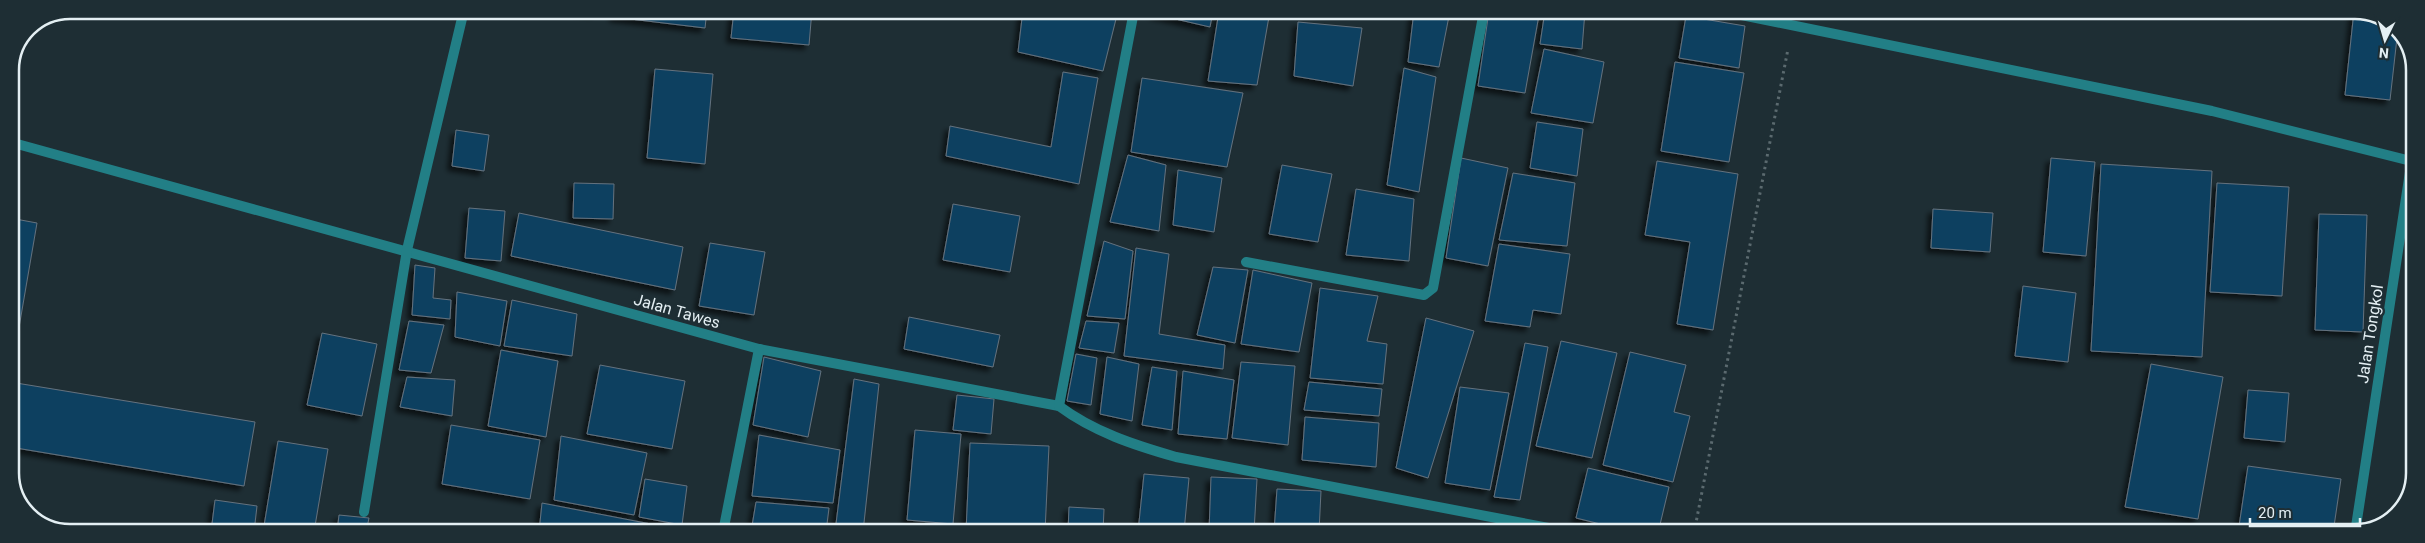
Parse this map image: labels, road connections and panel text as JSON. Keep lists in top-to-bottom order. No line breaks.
{"streets":{"street":["Jalan Tawes","Jalan Tongkol"]},"scale_bar":"20 m","north":"bottom"}
